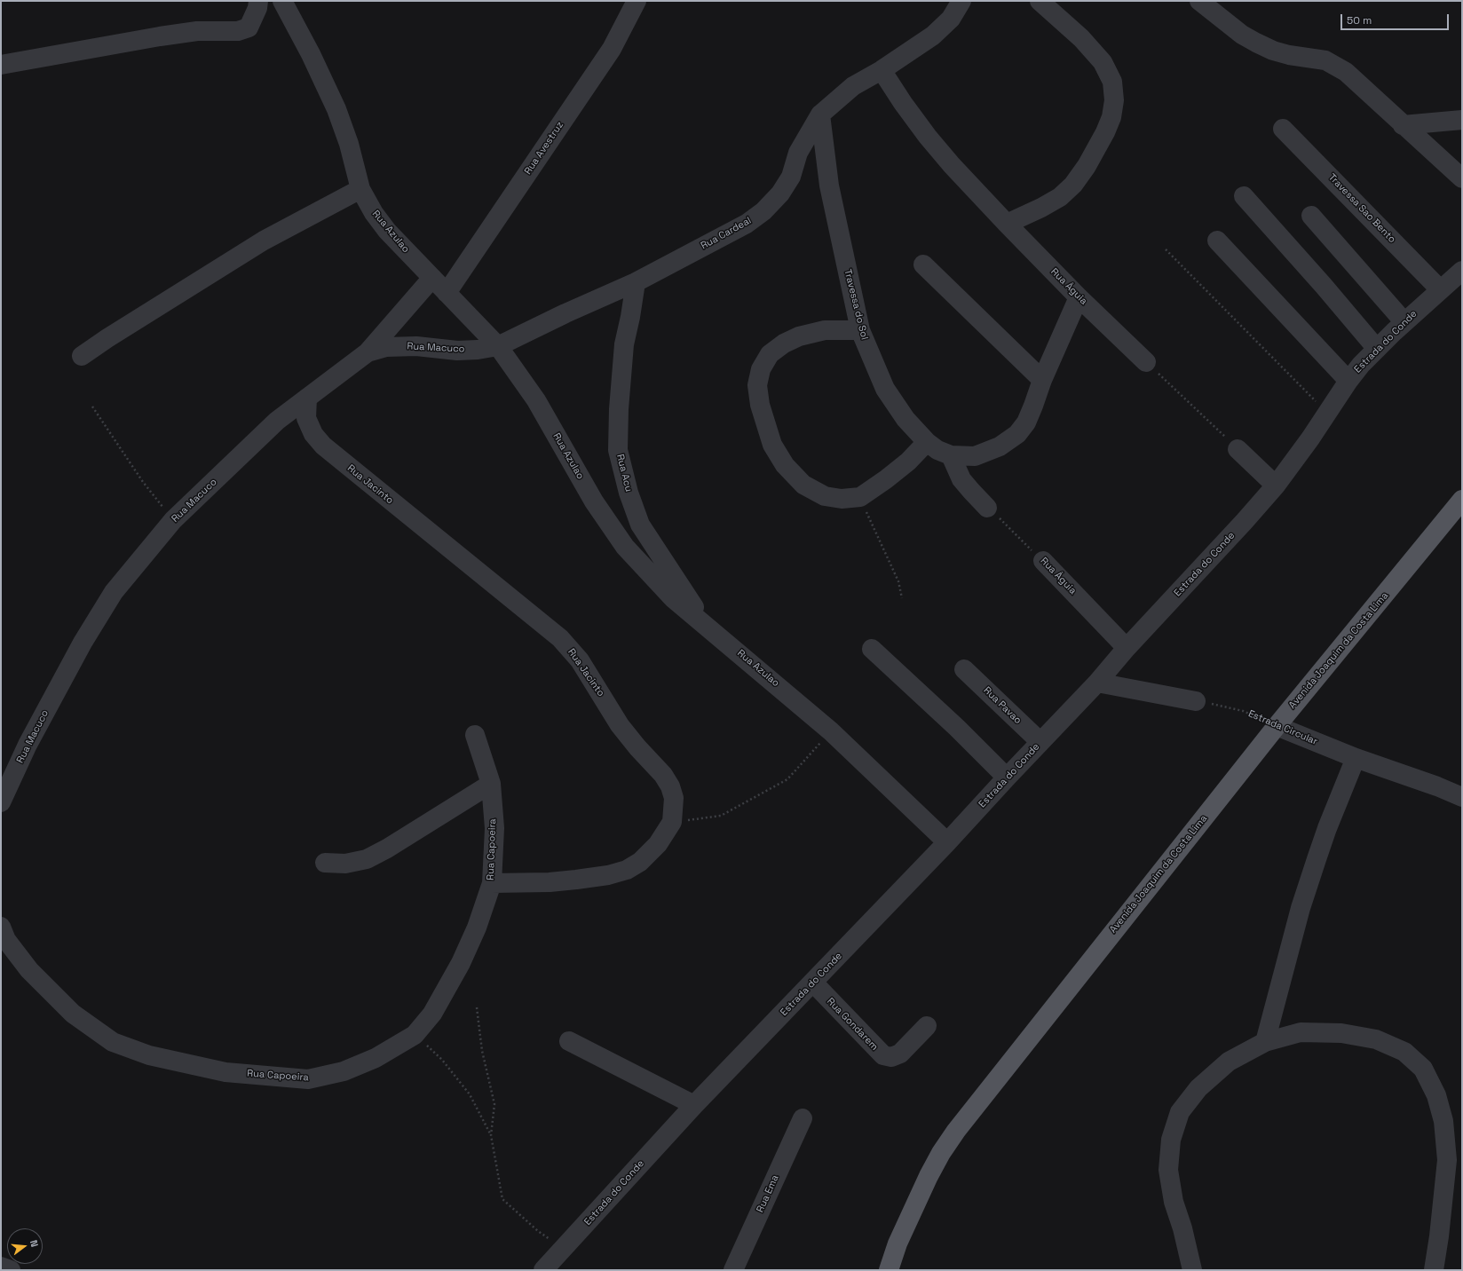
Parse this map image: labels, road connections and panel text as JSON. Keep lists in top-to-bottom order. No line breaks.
{"streets":{"main road":["Avenida Joaquim da Costa Lima"],"street":["Rua Avestruz","Travessa Sao Bento","Rua Azulao","Rua Cardeal","Rua Águia","Travessa do Sol","Estrada do Conde","Rua Macuco","Rua Acu","Rua Jacinto","Rua Pavao","Estrada Circular","Rua Capoeira","Rua Gondarem","Rua Ema"]},"crossings":[["Rua Avestruz","Rua Azulao"],["Travessa Sao Bento","Estrada do Conde"],["Rua Azulao","Rua Cardeal"],["Rua Azulao","Estrada do Conde"],["Rua Azulao","Rua Macuco"],["Rua Azulao","Rua Acu"],["Rua Cardeal","Rua Águia"],["Rua Cardeal","Travessa do Sol"],["Rua Cardeal","Rua Macuco"],["Rua Cardeal","Rua Acu"],["Rua Águia","Travessa do Sol"],["Rua Águia","Estrada do Conde"],["Estrada do Conde","Rua Pavao"],["Estrada do Conde","Rua Gondarem"],["Rua Macuco","Rua Jacinto"],["Rua Jacinto","Rua Capoeira"],["Avenida Joaquim da Costa Lima","Estrada Circular"]],"scale_bar":"50 m","north":"right"}
